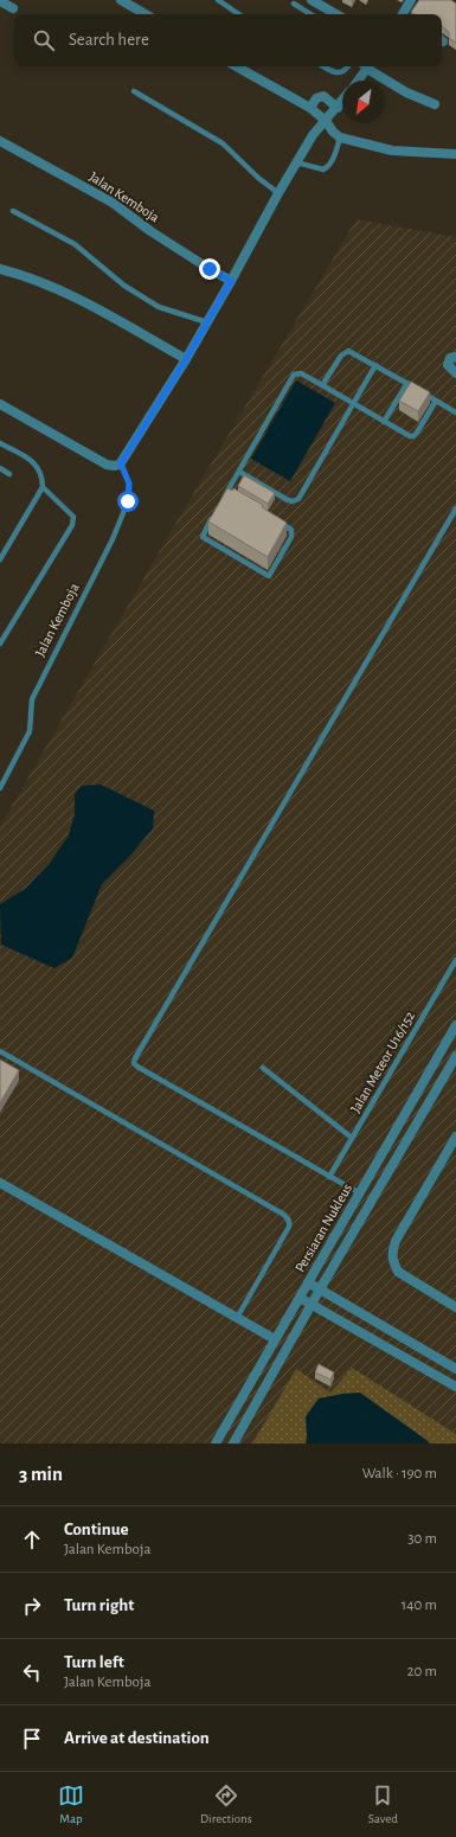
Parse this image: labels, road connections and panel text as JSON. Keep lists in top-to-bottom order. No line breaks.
{"streets":{"street":["Jalan Kemboja","Persiaran Nukleus"],"lane":["Jalan Meteor U16/152"]},"north":"bottom left","page":{"search":"Search here","heading":["3 min","Walk · 190 m"],"list":[["Continue","Jalan Kemboja","30 m"],["Turn right","140 m"],["Turn left","Jalan Kemboja","20 m"],"Arrive at destination"],"nav":["Map","Directions","Saved"]}}
